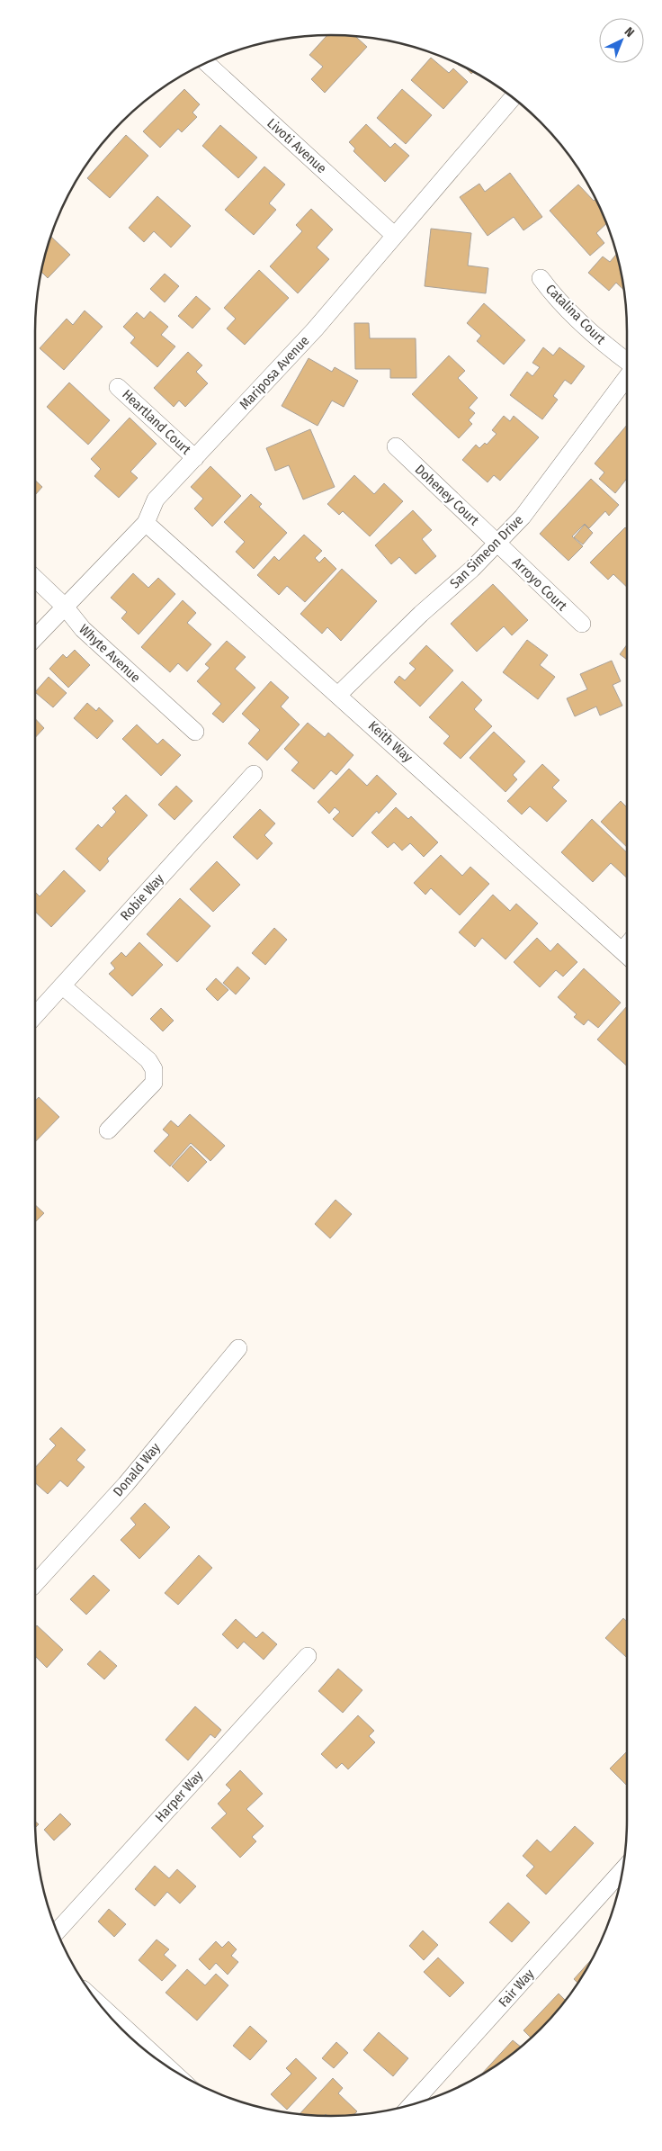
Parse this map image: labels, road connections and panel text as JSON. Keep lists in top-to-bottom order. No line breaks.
{"streets":{"street":["Livoti Avenue","Catalina Court","Mariposa Avenue","Heartland Court","Doheney Court","San Simeon Drive","Arroyo Court","Whyte Avenue","Keith Way","Robie Way","Donald Way","Harper Way","Fair Way"]},"crossings":[["Livoti Avenue","Mariposa Avenue"],["Mariposa Avenue","Heartland Court"],["Mariposa Avenue","Whyte Avenue"],["Mariposa Avenue","Keith Way"],["Doheney Court","San Simeon Drive"],["Doheney Court","Arroyo Court"],["San Simeon Drive","Arroyo Court"],["San Simeon Drive","Keith Way"]],"north":"top right"}
